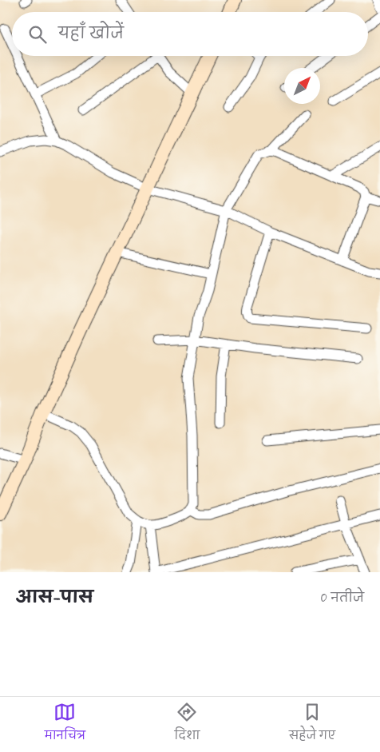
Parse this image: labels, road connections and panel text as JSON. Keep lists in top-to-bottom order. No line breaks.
{"north":"top right","page":{"search":"यहाँ खोजें","heading":["आस-पास","0 नतीजे"],"nav":["मानचित्र","दिशा","सहेजे गए"]}}
